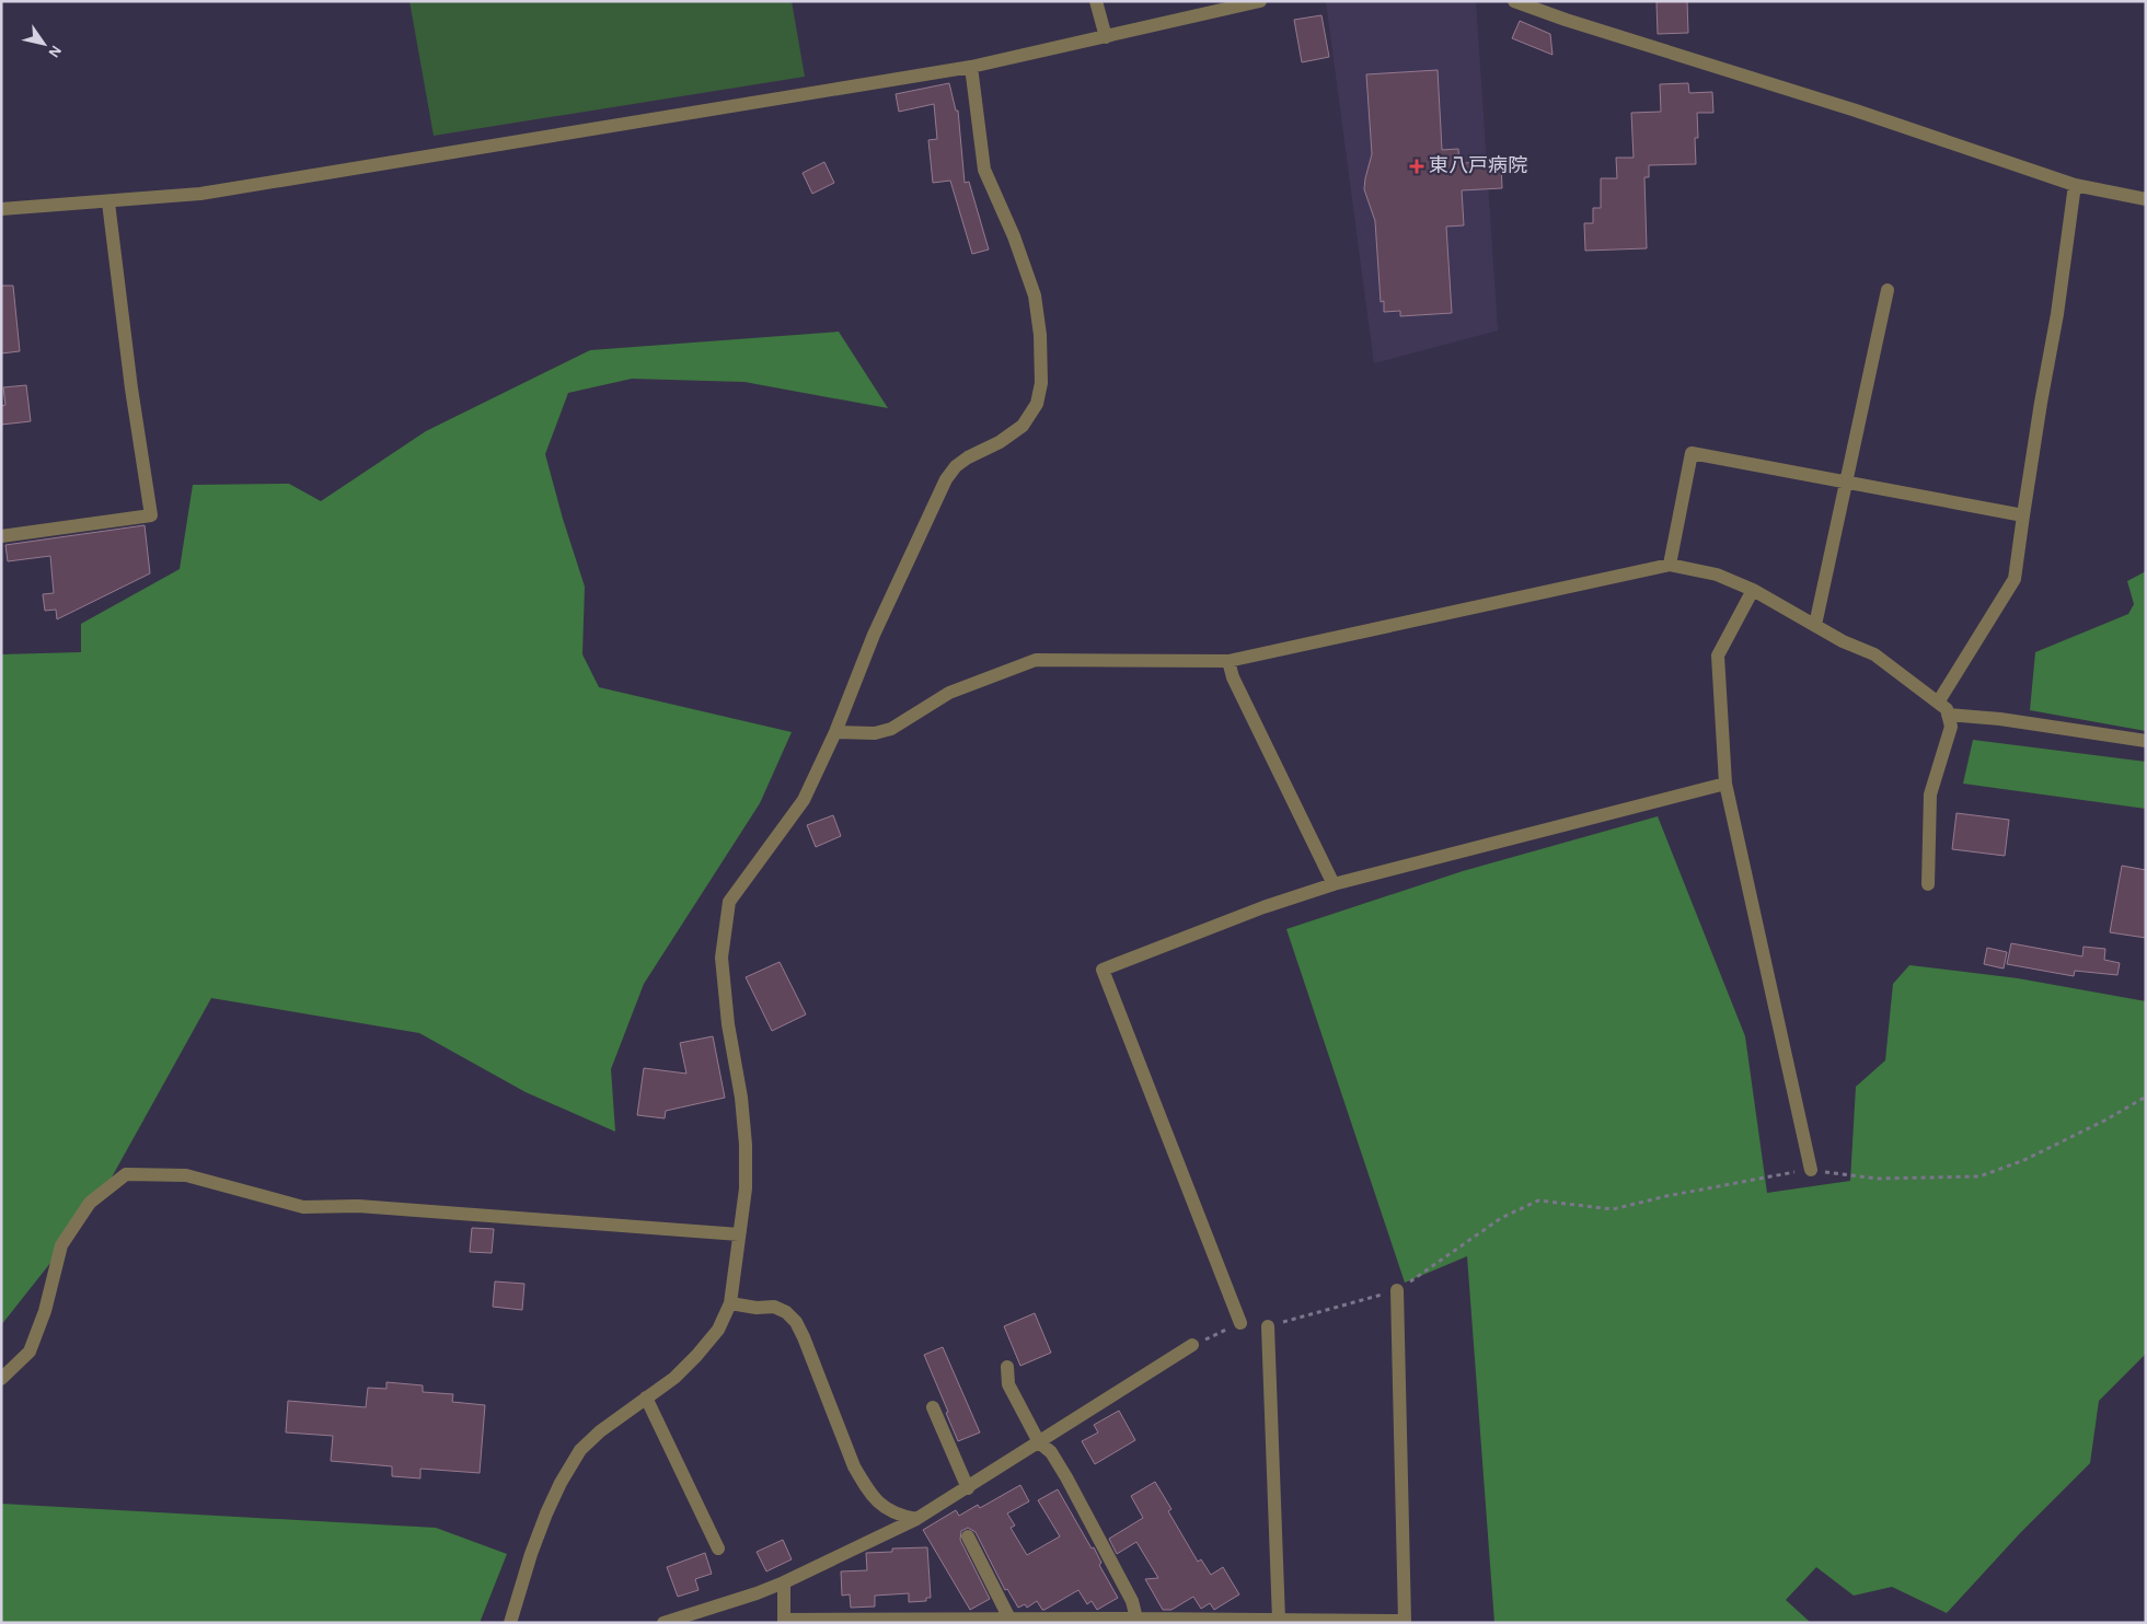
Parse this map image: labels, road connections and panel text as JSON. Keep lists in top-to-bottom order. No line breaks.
{"places":{"health":["東八戸病院"]},"north":"bottom right"}
